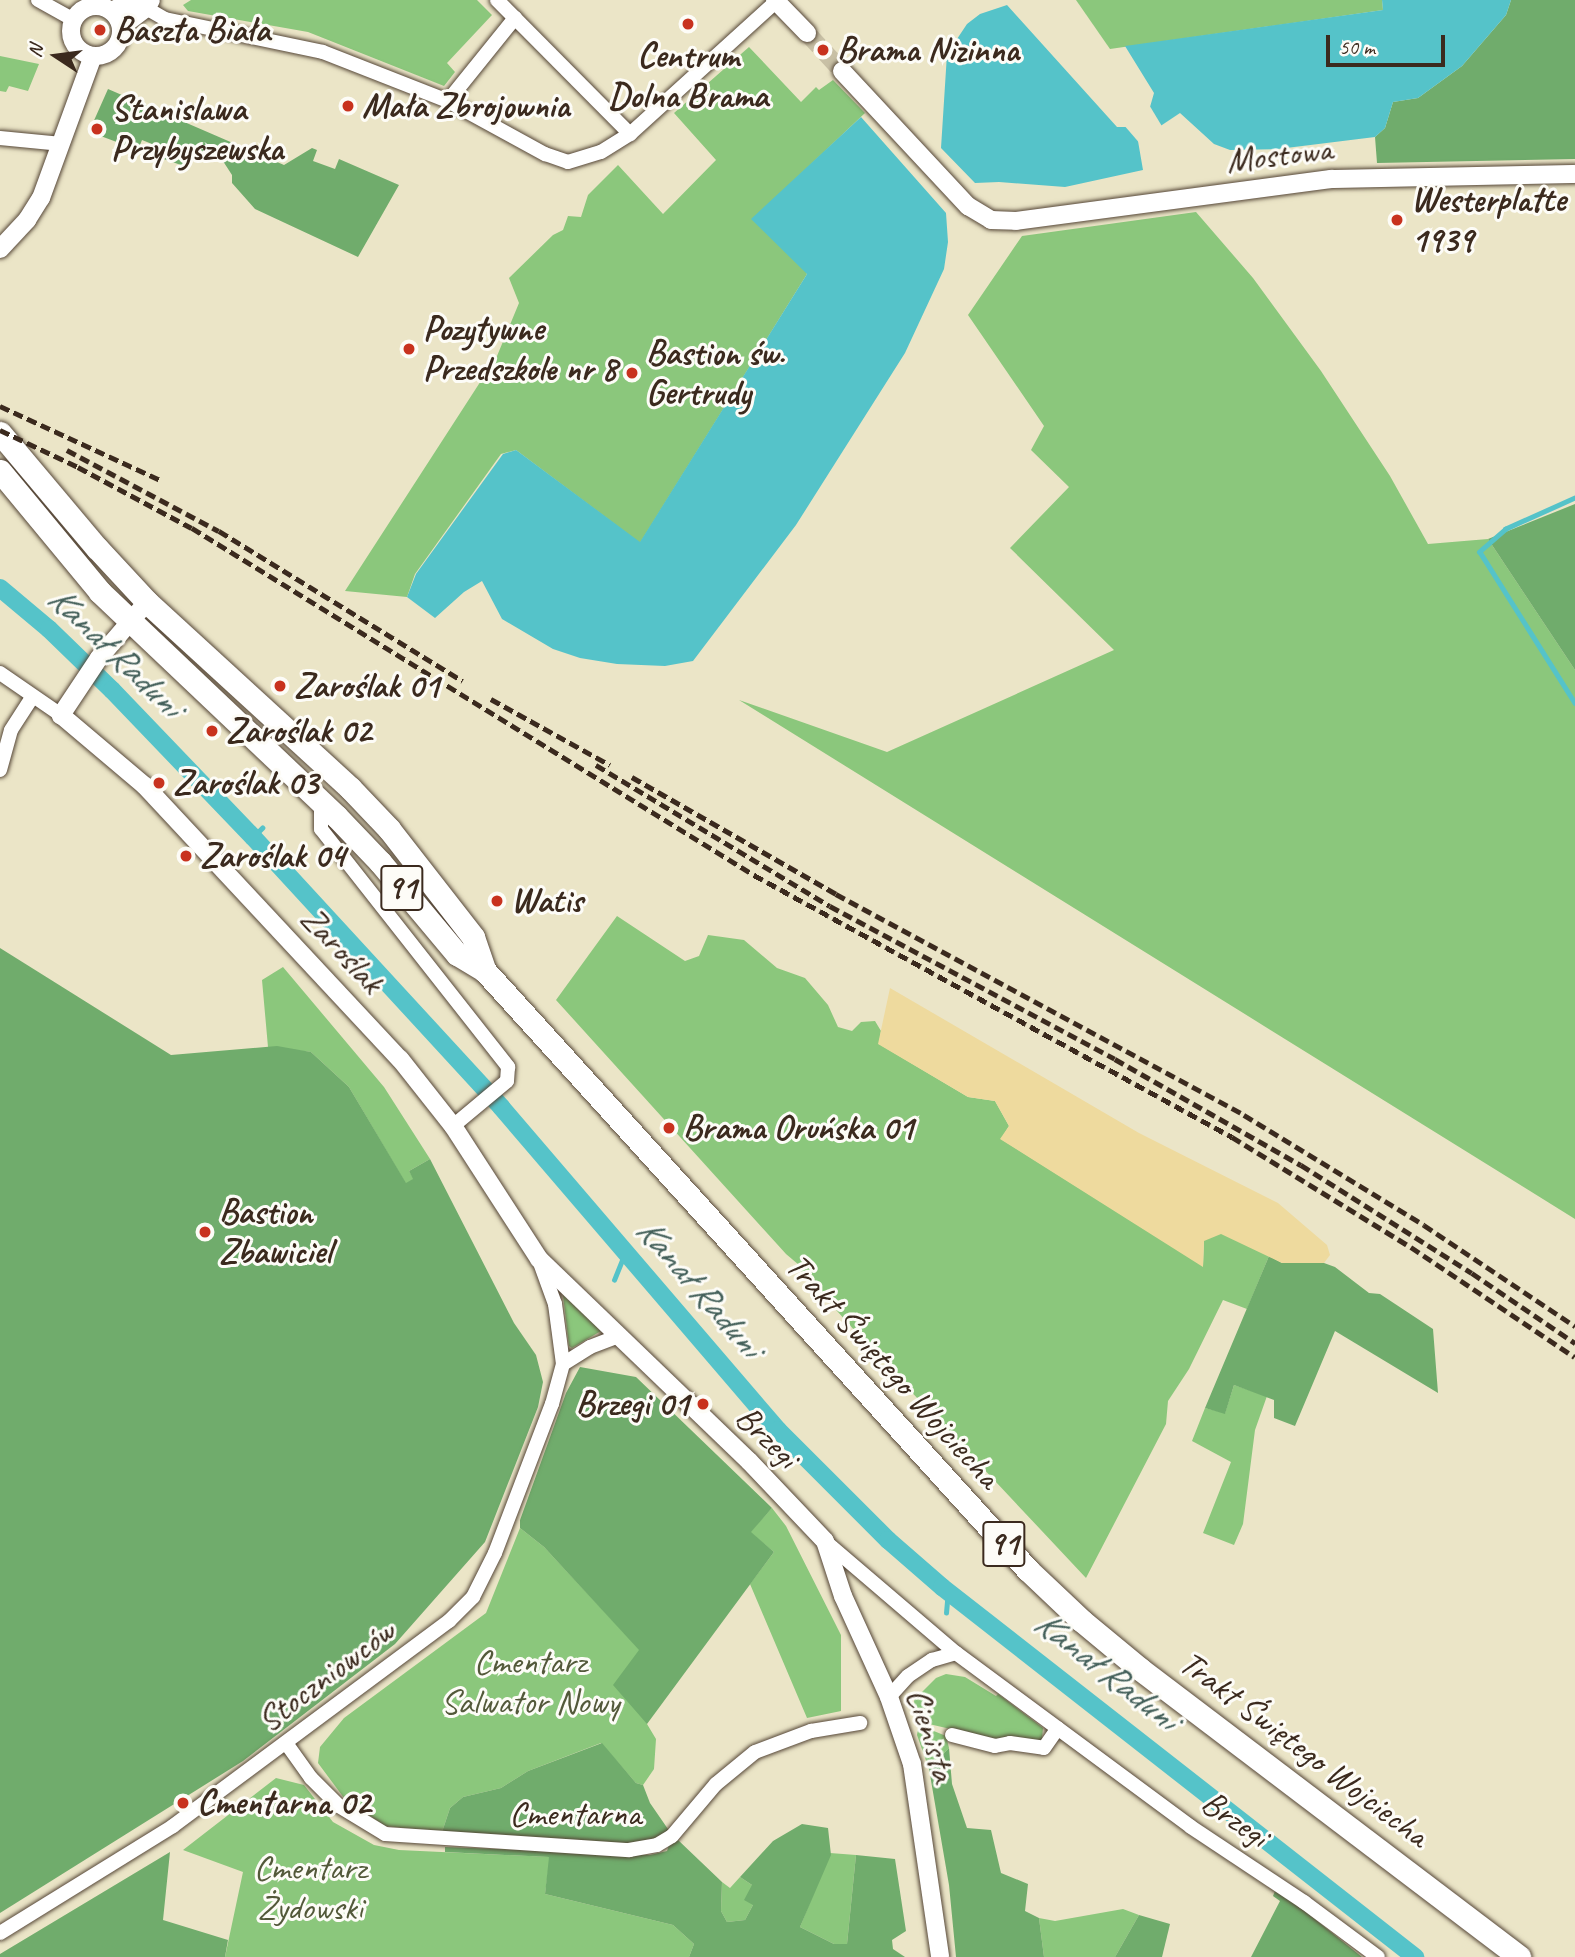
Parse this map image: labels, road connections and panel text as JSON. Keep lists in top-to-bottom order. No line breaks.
{"streets":{"main road":["91","Trakt Świętego Wojciecha"],"street":["Mostowa","Zaroślak","Brzegi","Stoczniowców","Cienista","Cmentarna"]},"crossings":[["Zaroślak","Brzegi"],["Zaroślak","Stoczniowców"],["Brzegi","Stoczniowców"],["Brzegi","Cienista"],["Stoczniowców","Cmentarna"]],"water":["Kanał Raduni"],"parks":["Cmentarz Salwator Nowy","Cmentarz Żydowski"],"places":["Centrum Dolna Brama","Baszta Biała","Brama Nizinna","Mała Zbrojownia","Stanislawa Przybyszewska","Westerplatte 1939","Pozytywne Przedszkole nr 8","Bastion św. Gertrudy","Zaroślak 01","Zaroślak 02","Zaroślak 03","Zaroślak 04","Watis","Brama Oruńska 01","Bastion Zbawiciel","Brzegi 01","Cmentarna 02"],"scale_bar":"50 m","north":"left"}
